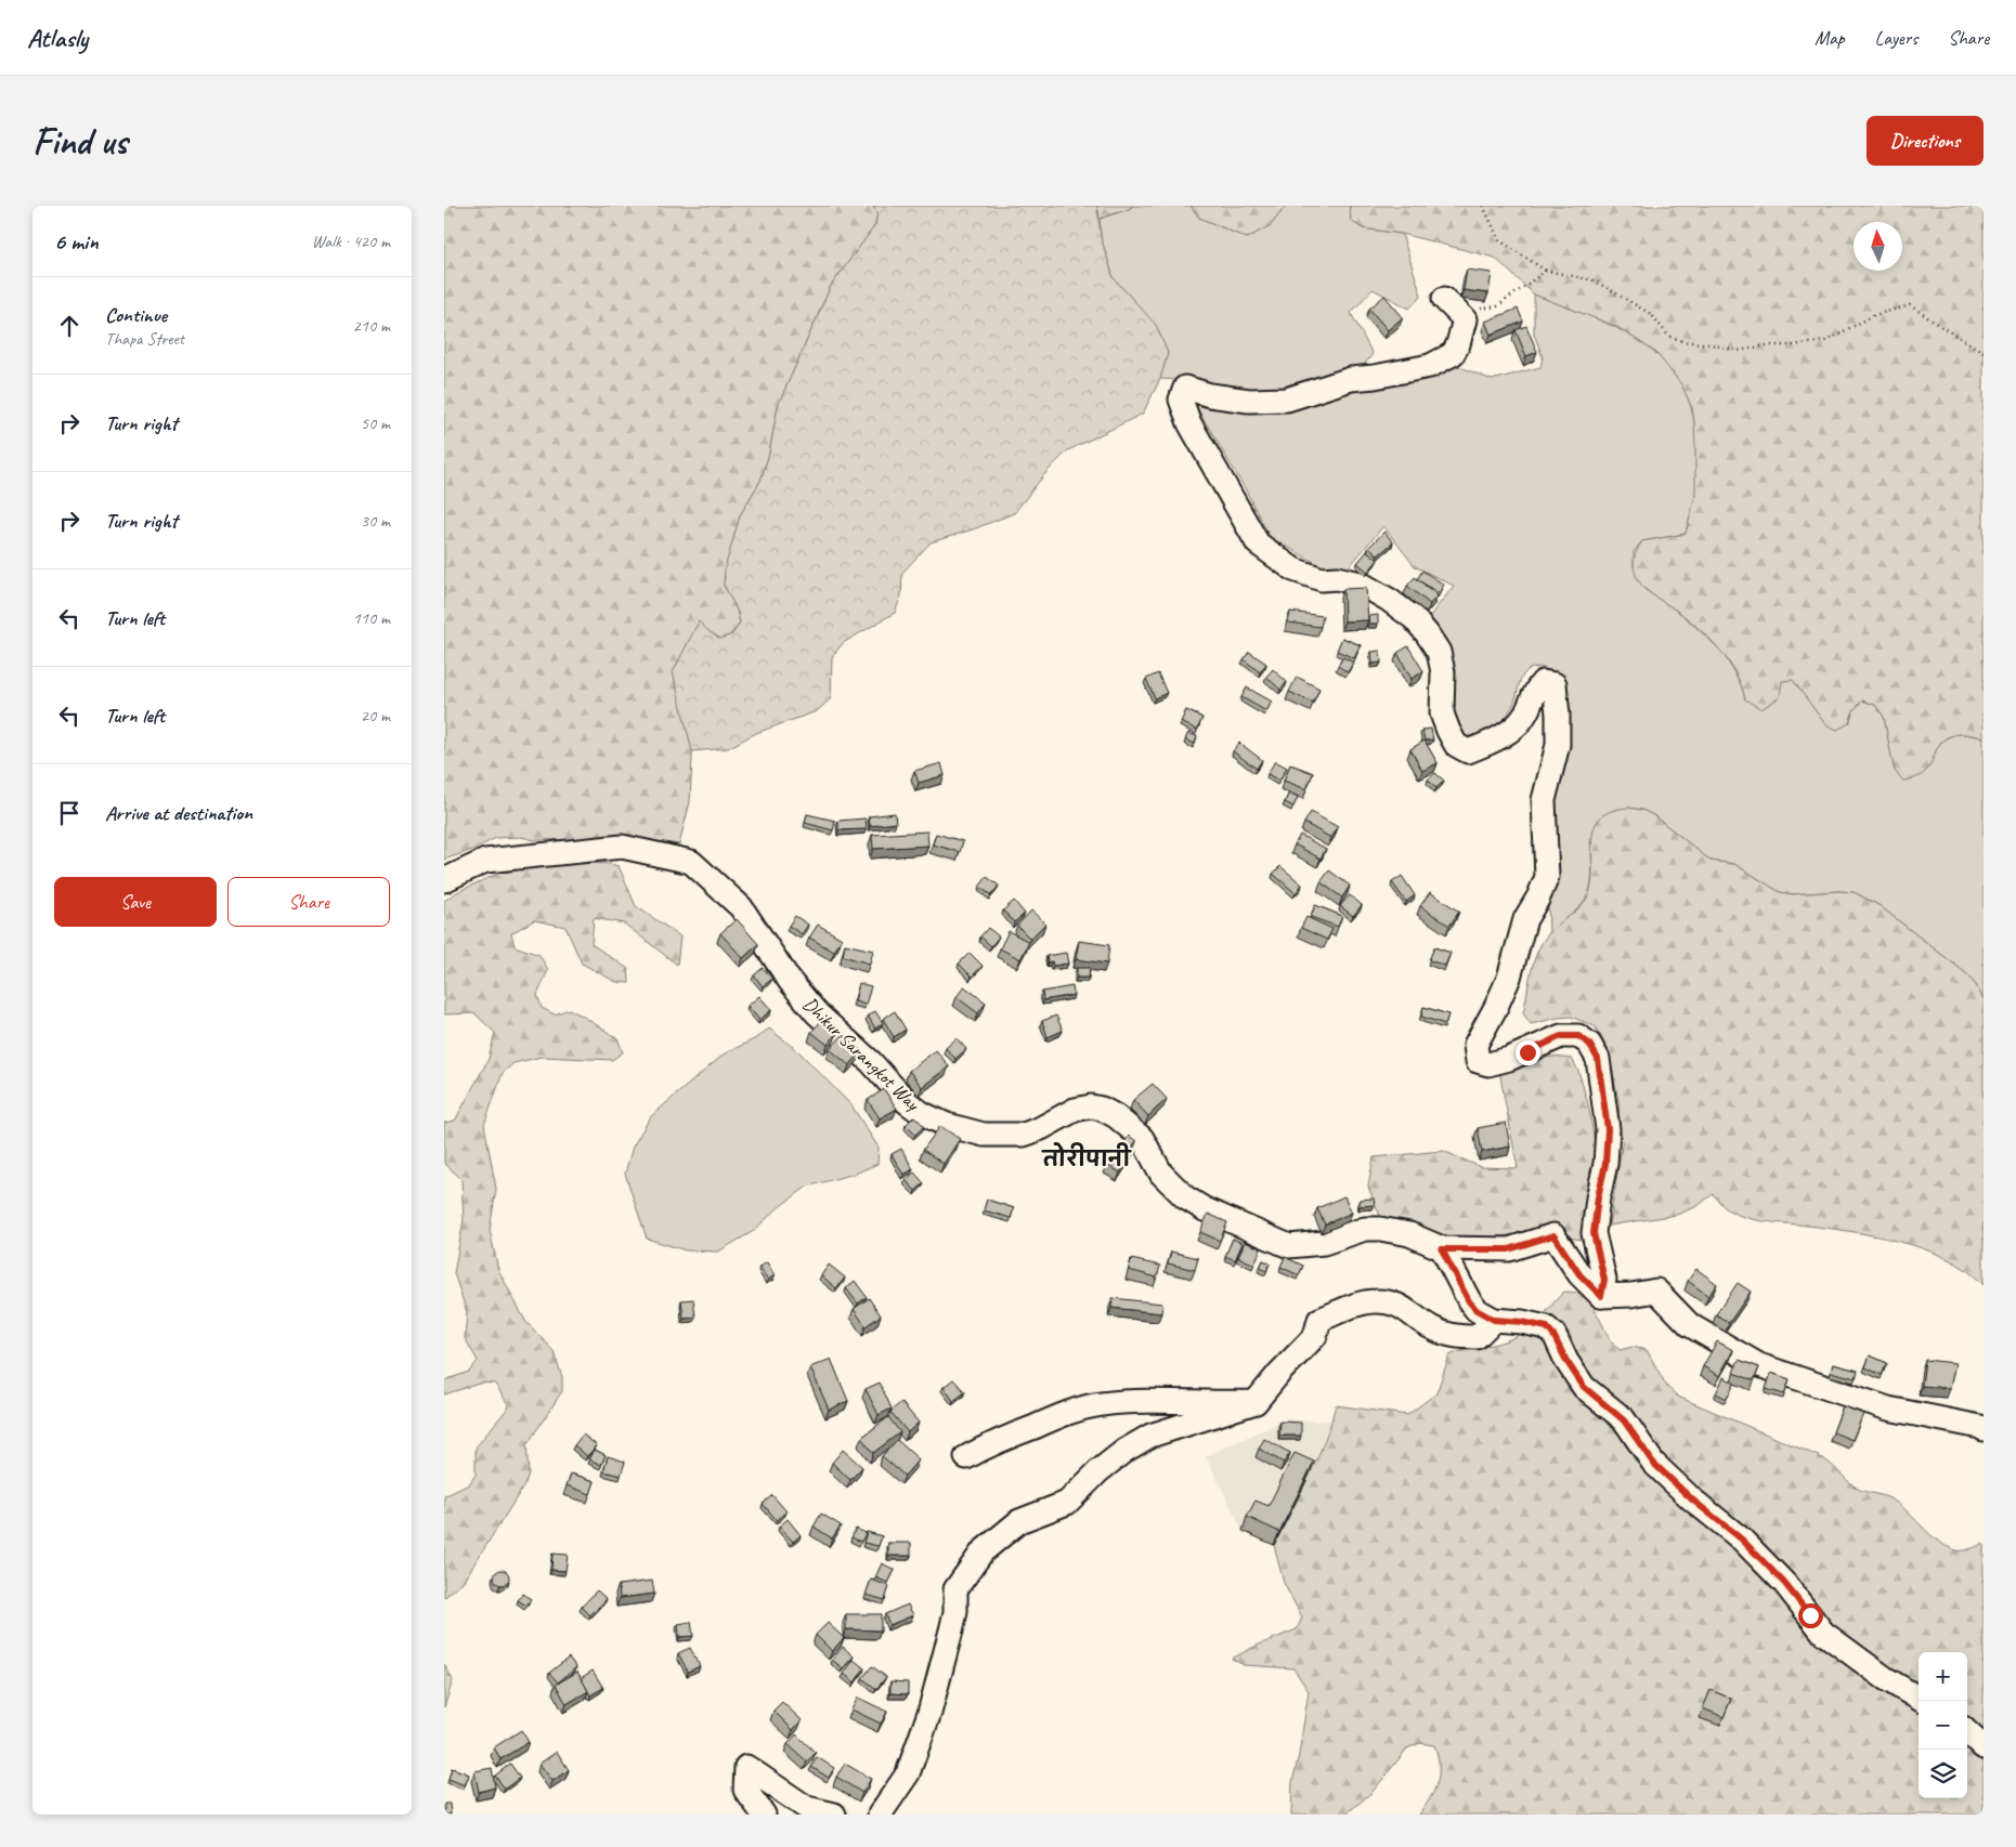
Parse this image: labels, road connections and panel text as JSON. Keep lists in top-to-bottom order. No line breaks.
{"streets":{"street":["Dhikur Sarangkot Way"]},"districts":["तोरीपानी"],"north":"top","page":{"header":"Atlasly","nav":["Map","Layers","Share"],"buttons":["Directions",["Save","Share"]],"title":"Find us","heading":["6 min","Walk · 420 m"],"list":[["Continue","Thapa Street","210 m"],["Turn right","50 m"],["Turn right","30 m"],["Turn left","110 m"],["Turn left","20 m"],"Arrive at destination"],"map_buttons":["+","−"]}}
